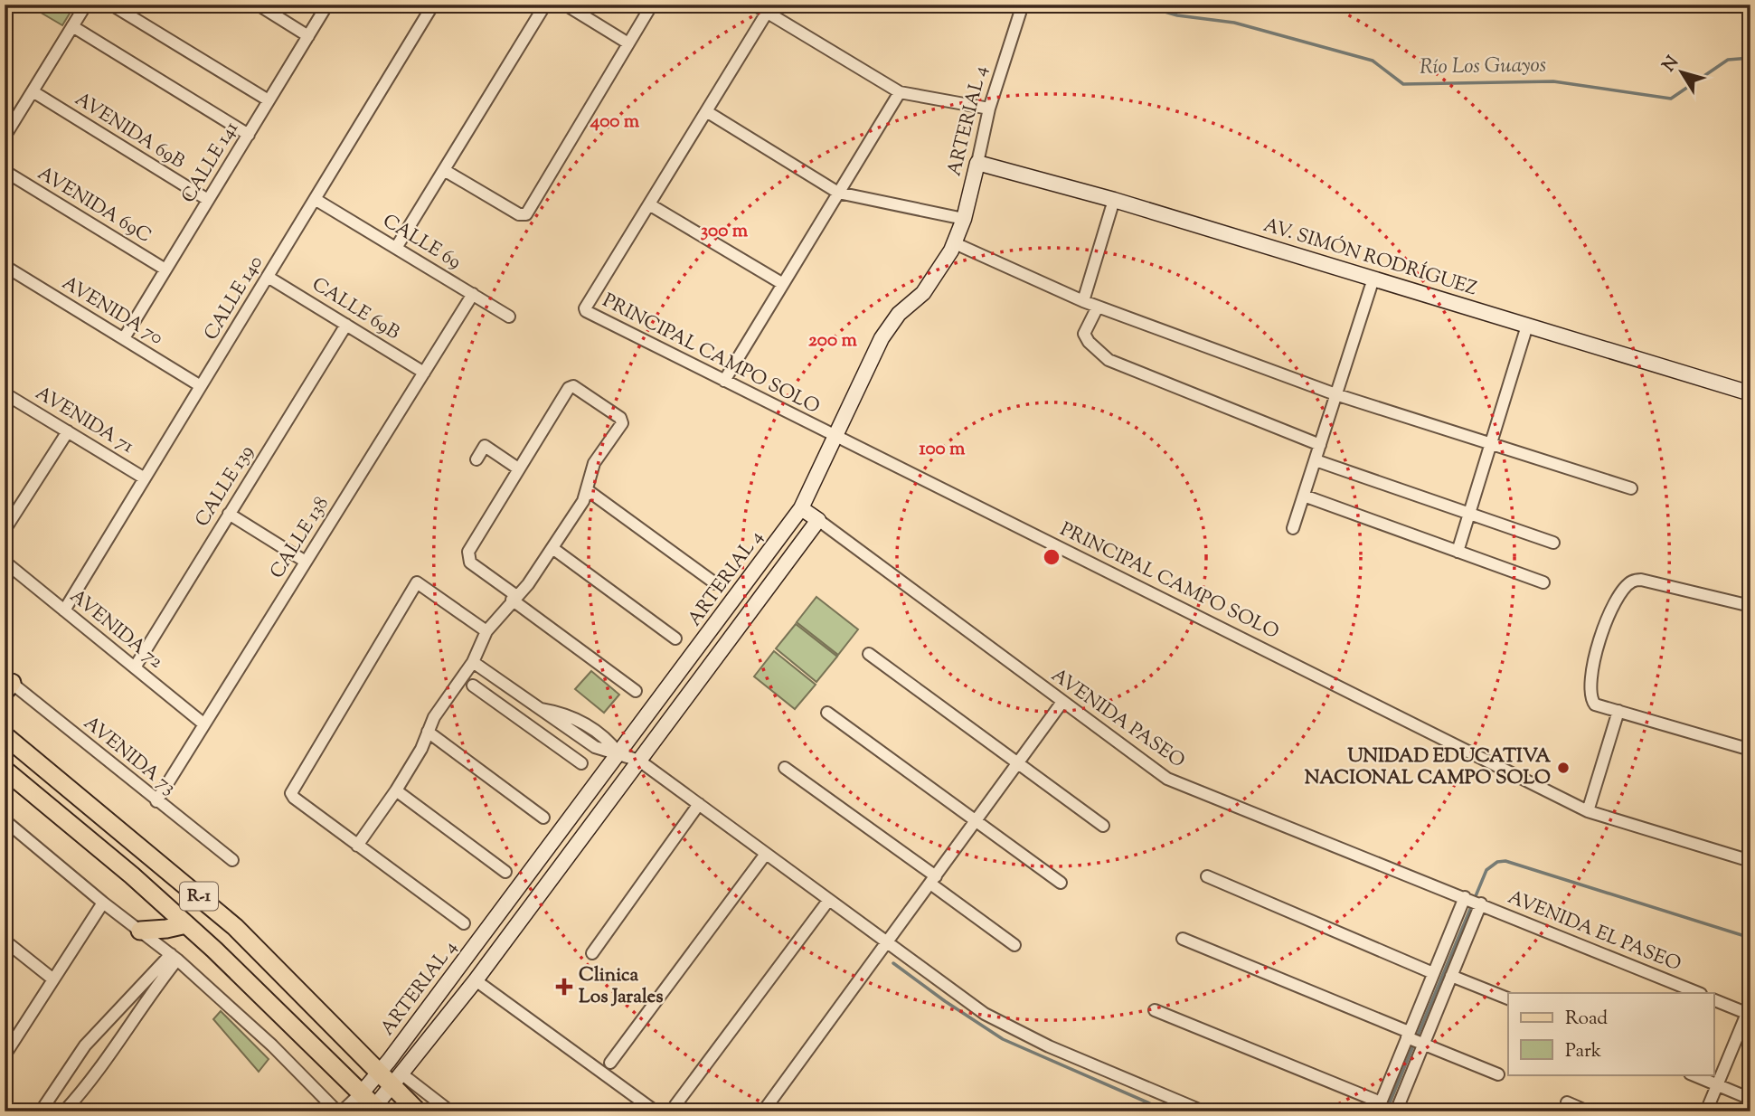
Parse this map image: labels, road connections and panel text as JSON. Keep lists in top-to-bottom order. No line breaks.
{"streets":{"main road":["R-1"],"street":["ARTERIAL 4","AVENIDA 69B","CALLE 141","AVENIDA 69C","CALLE 69","AV. SIMÓN RODRÍGUEZ","CALLE 140","CALLE 69B","AVENIDA 70","PRINCIPAL CAMPO SOLO","AVENIDA 71","CALLE 139","CALLE 138","AVENIDA 72","AVENIDA PASEO","AVENIDA 73","AVENIDA EL PASEO"]},"crossings":[["ARTERIAL 4","AV. SIMÓN RODRÍGUEZ"],["ARTERIAL 4","PRINCIPAL CAMPO SOLO"],["ARTERIAL 4","AVENIDA PASEO"],["ARTERIAL 4","R-1"],["AVENIDA 69B","CALLE 141"],["CALLE 141","AVENIDA 69C"],["CALLE 141","AVENIDA 70"],["CALLE 69","CALLE 140"],["CALLE 69","CALLE 138"],["CALLE 140","CALLE 69B"],["CALLE 140","AVENIDA 70"],["CALLE 140","AVENIDA 71"],["CALLE 140","AVENIDA 72"],["CALLE 69B","CALLE 139"],["CALLE 69B","CALLE 138"],["CALLE 139","AVENIDA 72"],["CALLE 138","AVENIDA 72"],["CALLE 138","AVENIDA 73"],["AVENIDA PASEO","AVENIDA EL PASEO"]],"water":["Río Los Guayos"],"places":{"other":["UNIDAD EDUCATIVA NACIONAL CAMPO SOLO"],"health":["Clinica Los Jarales"]},"legend":["Road","Park"],"north":"top left","rings":["400 m","300 m","200 m","100 m"]}
